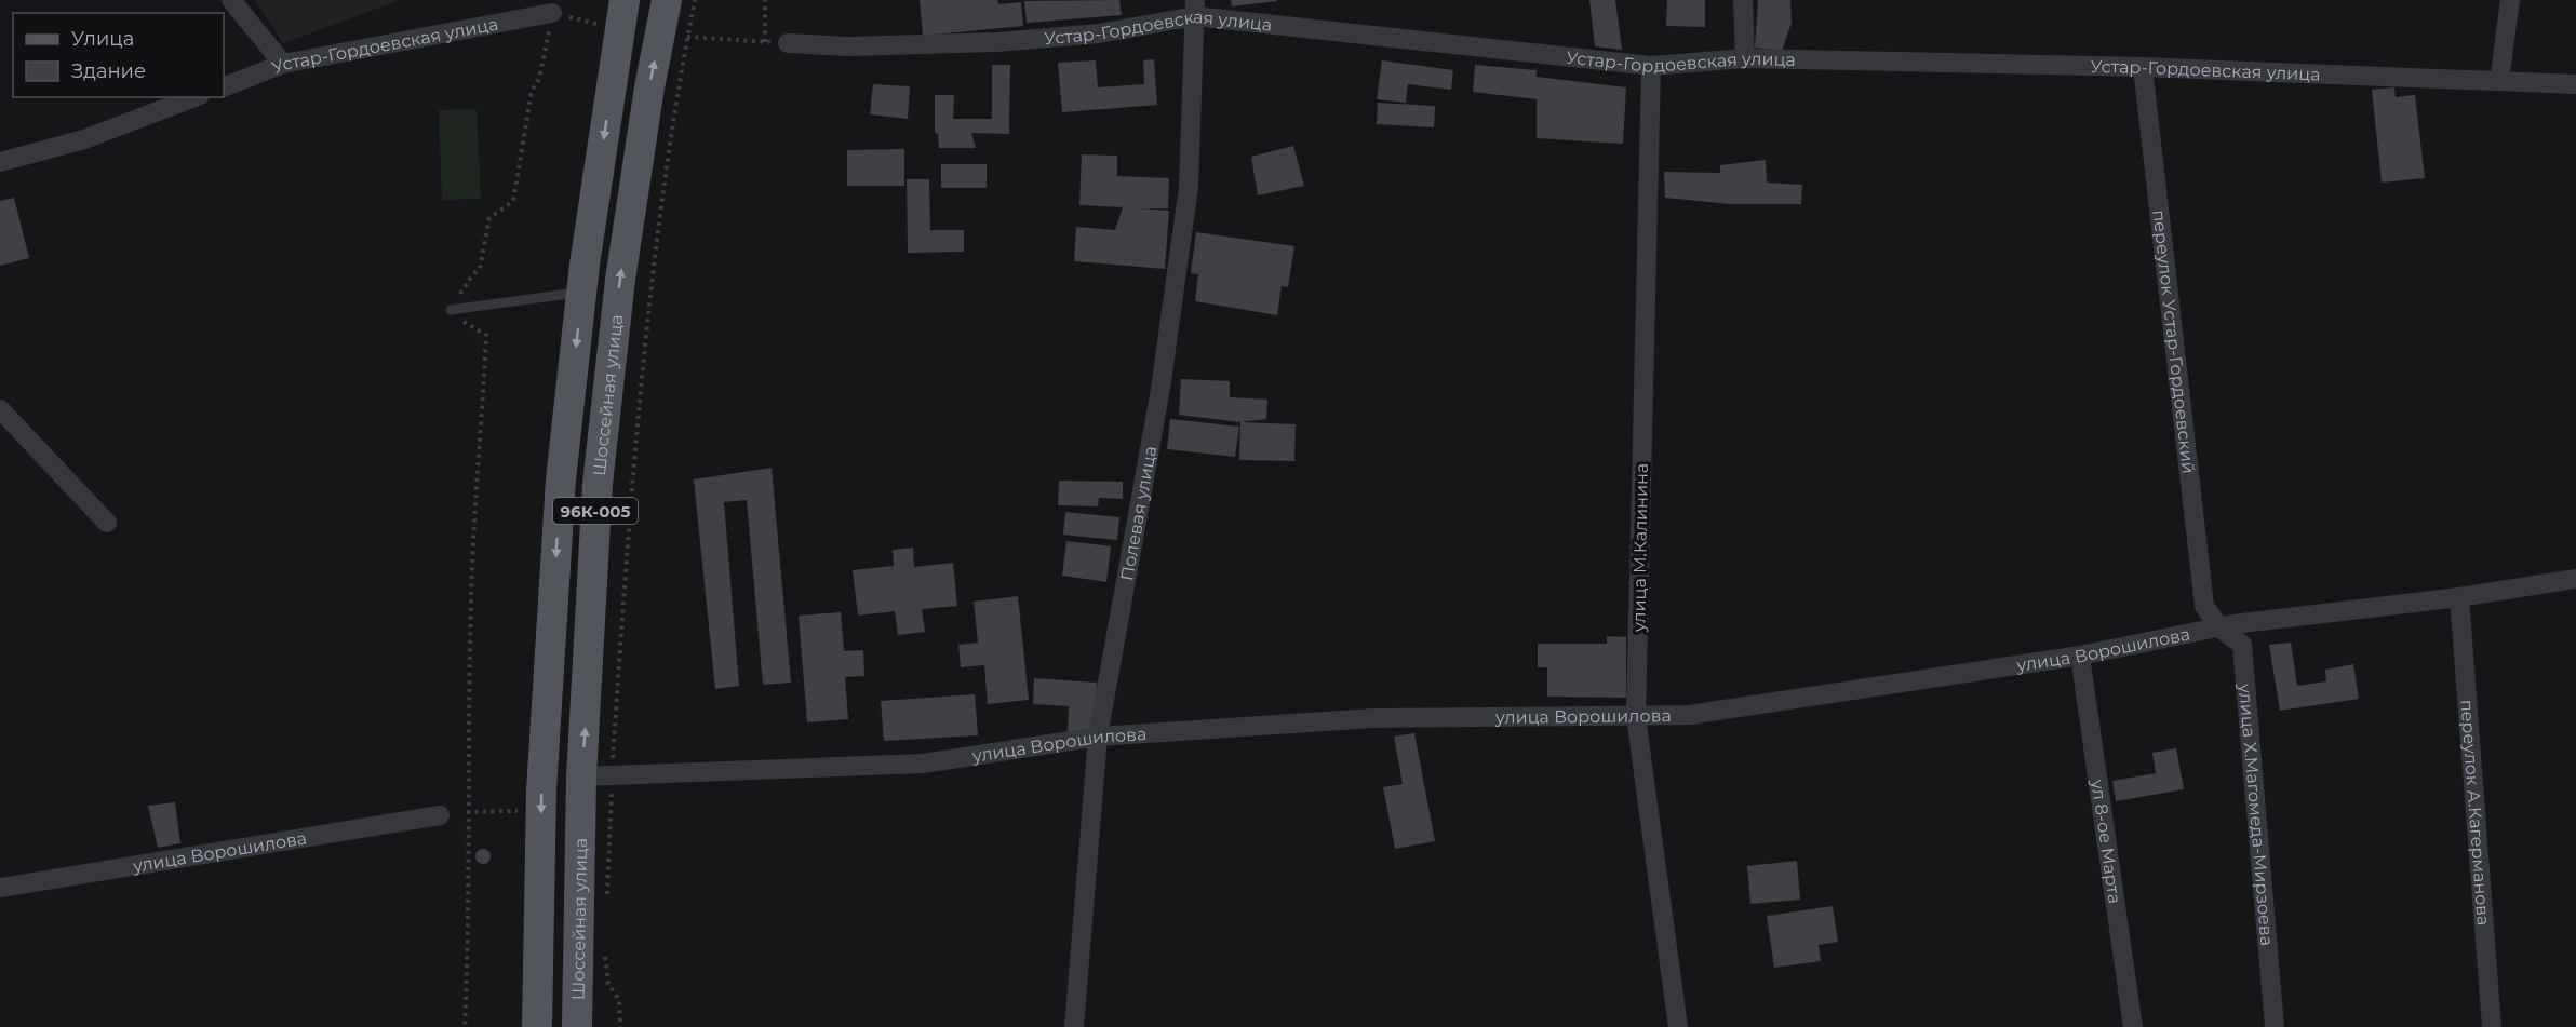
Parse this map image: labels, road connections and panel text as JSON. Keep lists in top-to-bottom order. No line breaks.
{"streets":{"main road":["Шоссейная улица","96К-005"],"street":["Устар-Гордоевская улица","переулок Устар-Гордоевский","Полевая улица","улица М.Калинина","улица Ворошилова","переулок А.Кагерманова","улица Х.Магомеда-Мирзоева","ул 8-ое Марта"]},"crossings":[["Устар-Гордоевская улица","переулок Устар-Гордоевский"],["Устар-Гордоевская улица","Полевая улица"],["Устар-Гордоевская улица","улица М.Калинина"],["переулок Устар-Гордоевский","улица Ворошилова"],["переулок Устар-Гордоевский","улица Х.Магомеда-Мирзоева"],["Шоссейная улица","улица Ворошилова"],["Полевая улица","улица Ворошилова"],["улица М.Калинина","улица Ворошилова"],["улица Ворошилова","переулок А.Кагерманова"],["улица Ворошилова","улица Х.Магомеда-Мирзоева"],["улица Ворошилова","ул 8-ое Марта"]],"legend":["Улица","Здание"]}
